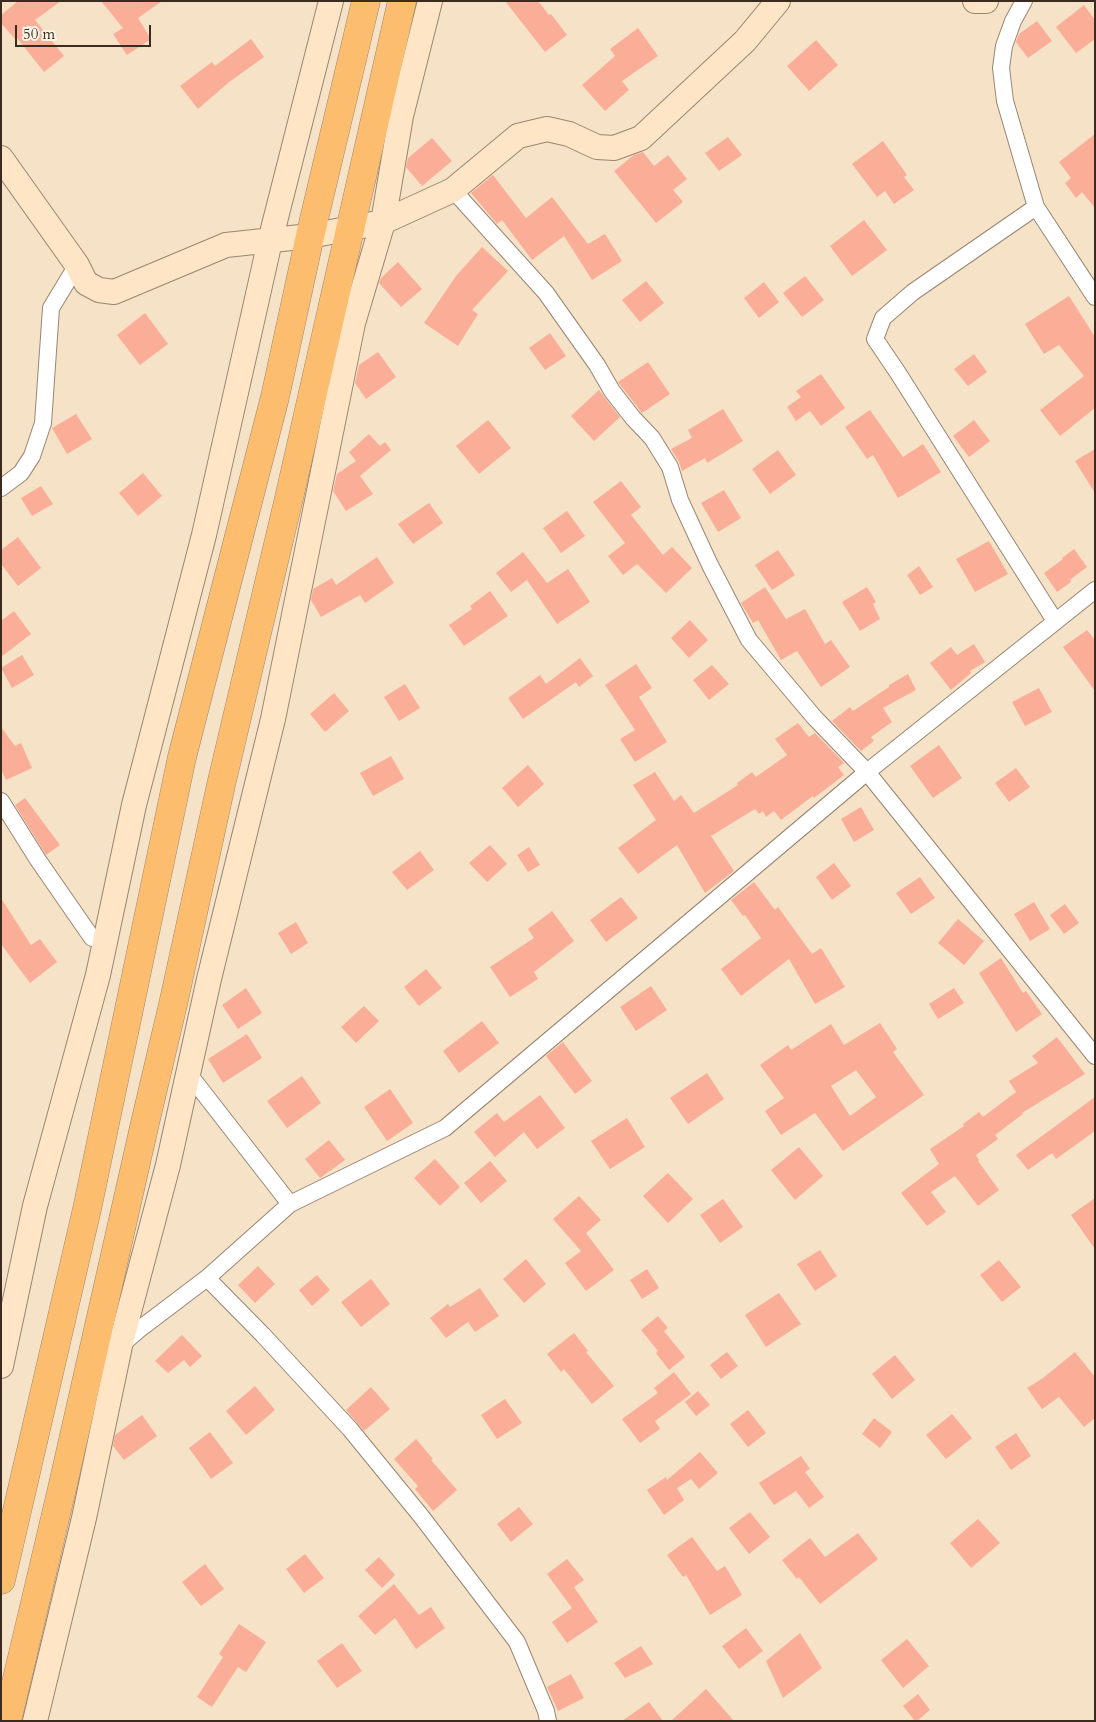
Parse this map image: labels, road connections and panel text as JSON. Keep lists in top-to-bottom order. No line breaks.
{"scale_bar":"50 m"}
